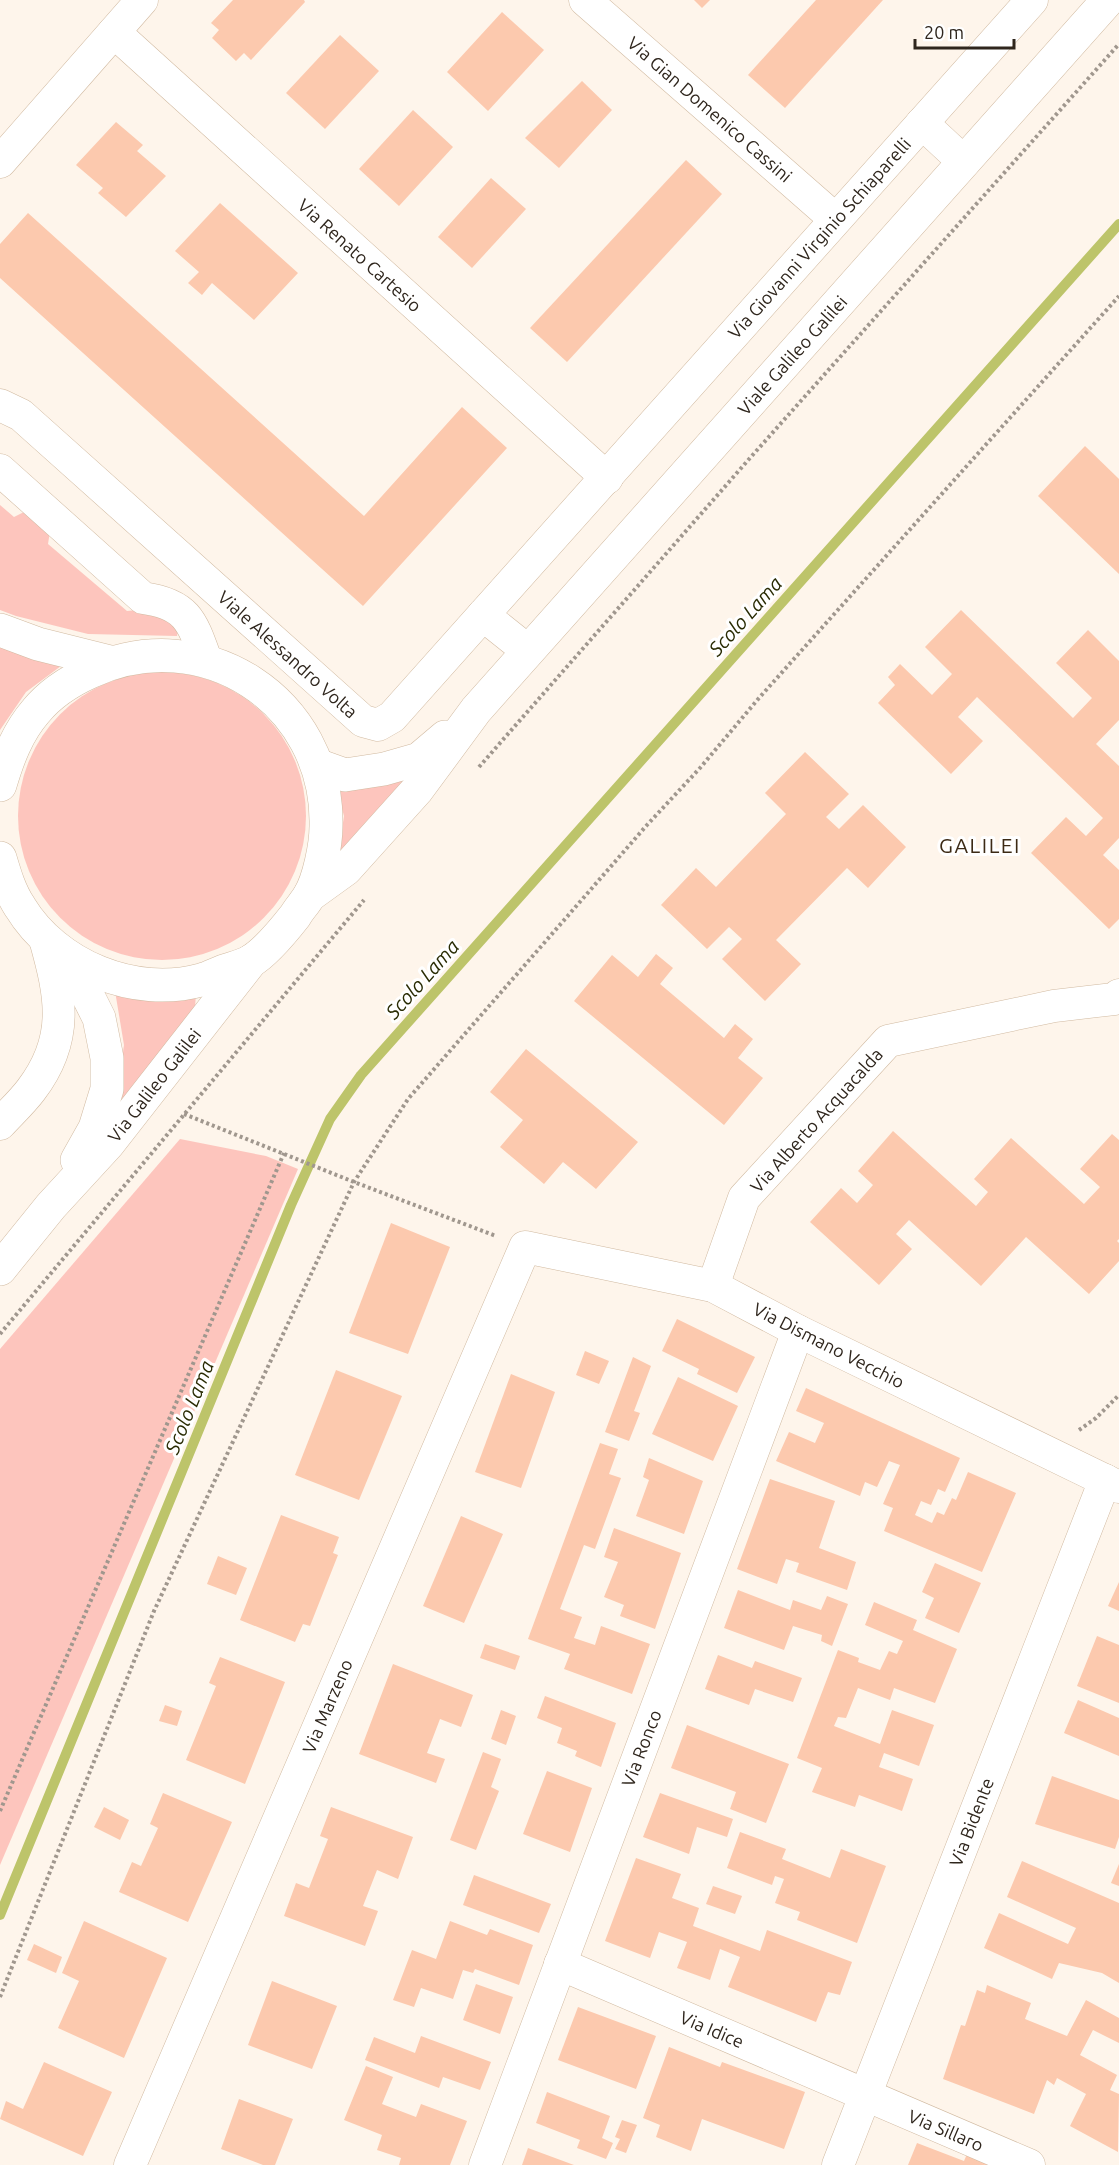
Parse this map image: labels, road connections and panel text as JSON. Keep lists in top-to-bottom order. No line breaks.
{"streets":{"main road":["Viale Galileo Galilei","Via Galileo Galilei"],"street":["Via Gian Domenico Cassini","Via Giovanni Virginio Schiaparelli","Via Renato Cartesio","Viale Alessandro Volta","Via Alberto Acquacalda","Via Dismano Vecchio","Via Marzeno","Via Ronco","Via Bidente","Via Idice","Via Sillaro"]},"crossings":[["Via Gian Domenico Cassini","Via Giovanni Virginio Schiaparelli"],["Via Giovanni Virginio Schiaparelli","Via Renato Cartesio"],["Via Giovanni Virginio Schiaparelli","Viale Alessandro Volta"],["Via Renato Cartesio","Viale Alessandro Volta"],["Via Alberto Acquacalda","Via Dismano Vecchio"],["Via Dismano Vecchio","Via Marzeno"],["Via Dismano Vecchio","Via Ronco"],["Via Dismano Vecchio","Via Bidente"],["Via Ronco","Via Idice"],["Via Bidente","Via Idice"],["Via Bidente","Via Sillaro"],["Via Idice","Via Sillaro"]],"districts":["GALILEI"],"water":["Scolo Lama"],"scale_bar":"20 m"}
